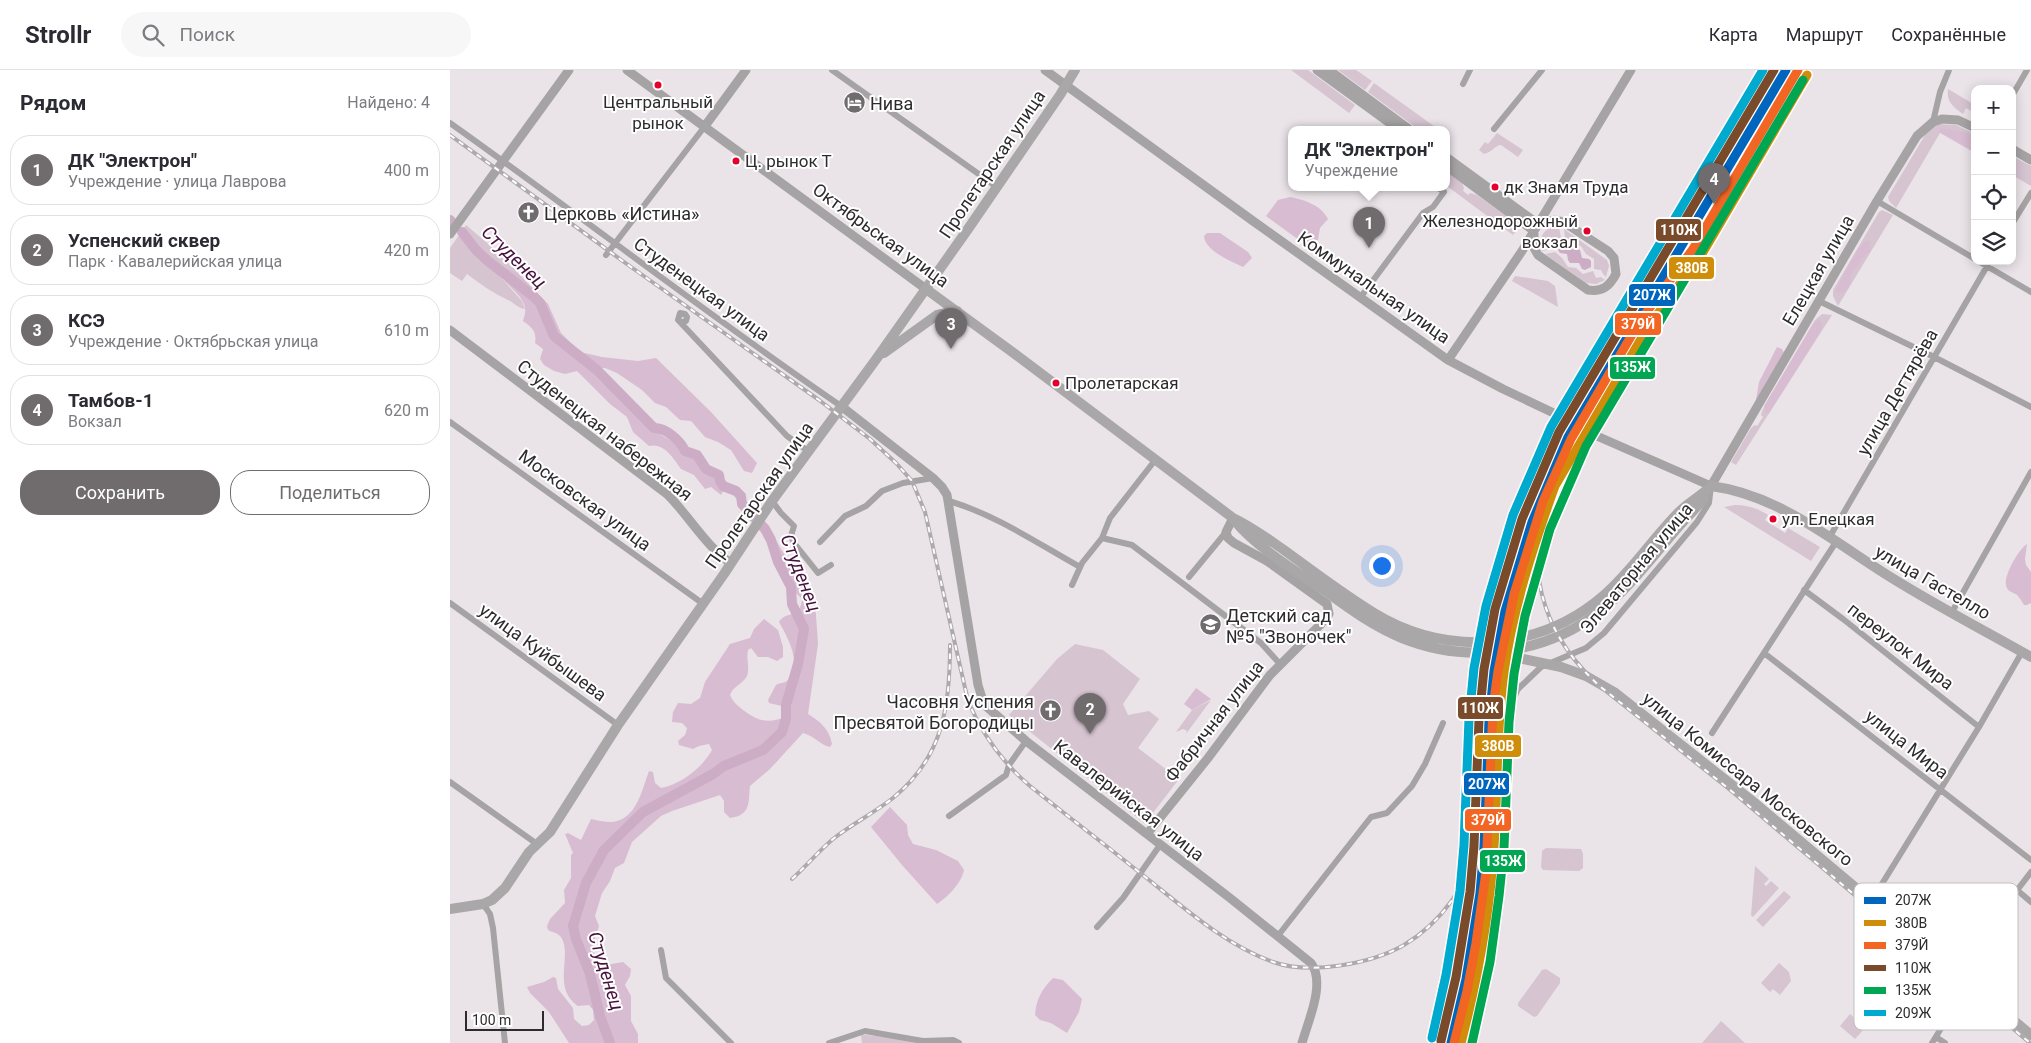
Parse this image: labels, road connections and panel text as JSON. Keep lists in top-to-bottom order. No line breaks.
{"streets":{"main road":["Пролетарская улица","Октябрьская улица","улица Гастелло","улица Комиссара Московского"],"street":["Елецкая улица","Коммунальная улица","Студенецкая улица","улица Дегтярёва","Студенецкая набережная","Московская улица","Элеваторная улица","переулок Мира","улица Куйбышева","Фабричная улица","улица Мира","Кавалерийская улица"]},"crossings":[["Пролетарская улица","Октябрьская улица"],["Пролетарская улица","Коммунальная улица"],["Пролетарская улица","Студенецкая улица"],["Пролетарская улица","Студенецкая набережная"],["Пролетарская улица","Московская улица"],["Пролетарская улица","улица Куйбышева"],["Пролетарская улица","Кавалерийская улица"],["Елецкая улица","Коммунальная улица"],["Елецкая улица","Элеваторная улица"],["Елецкая улица","улица Гастелло"],["Коммунальная улица","Элеваторная улица"],["Коммунальная улица","улица Гастелло"],["Студенецкая улица","Кавалерийская улица"],["улица Дегтярёва","улица Гастелло"],["улица Дегтярёва","переулок Мира"],["улица Дегтярёва","улица Мира"],["Элеваторная улица","улица Гастелло"],["Фабричная улица","Кавалерийская улица"]],"water":["Студенец"],"places":{"other":["Центральный рынок","Ц. рынок Т","дк Знамя Труда","Железнодорожный вокзал","Пролетарская","ул. Елецкая"],"hotel":["Нива"],"church":["Церковь «Истина»","Часовня Успения Пресвятой Богородицы"],"school or university":["Детский сад №5 \"Звоночек\""]},"lines":["transit line 207Ж","transit line 379Й","transit line 110Ж","transit line 209Ж","transit line 380В","transit line 135Ж"],"legend":["207Ж","380В","379Й","110Ж","135Ж","209Ж"],"scale_bar":"100 m","page":{"header":"Strollr","search":"Поиск","nav":["Карта","Маршрут","Сохранённые"],"heading":["Рядом","Найдено: 4"],"map_buttons":["+","−"],"popup":["ДК \"Электрон\"","Учреждение"],"list":[{"mark":"1","name":"ДК \"Электрон\"","note":"Учреждение · улица Лаврова","value":"400 m"},{"mark":"2","name":"Успенский сквер","note":"Парк · Кавалерийская улица","value":"420 m"},{"mark":"3","name":"КСЭ","note":"Учреждение · Октябрьская улица","value":"610 m"},{"mark":"4","name":"Тамбов-1","note":"Вокзал","value":"620 m"}],"pins":["4","1","3","2"],"buttons":["Сохранить","Поделиться"],"scale":"100 m"}}
